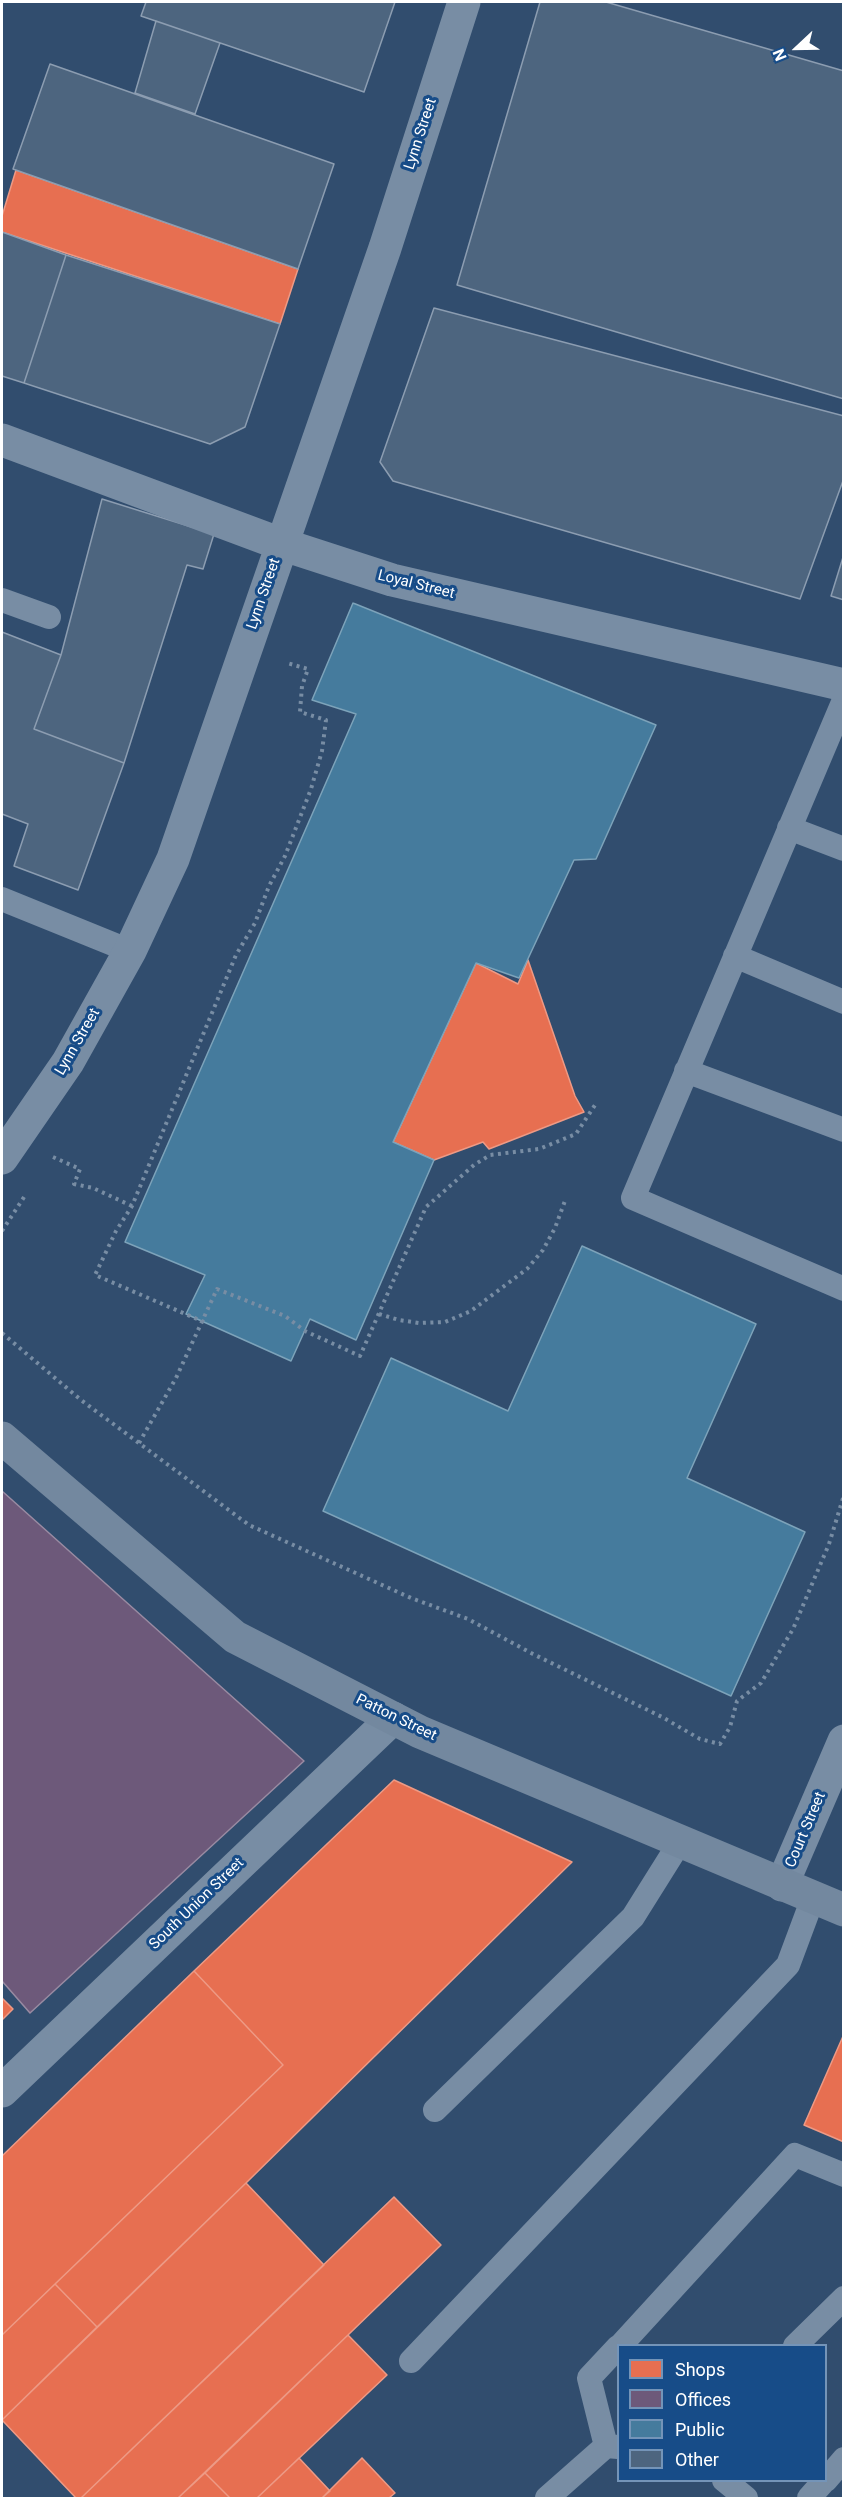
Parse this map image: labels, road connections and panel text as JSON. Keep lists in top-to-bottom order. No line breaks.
{"streets":{"main road":["Patton Street"],"street":["Lynn Street","Loyal Street","Court Street","South Union Street"]},"crossings":[["Lynn Street","Loyal Street"],["Patton Street","Court Street"],["Patton Street","South Union Street"]],"legend":["Shops","Offices","Public","Other"],"north":"left"}
